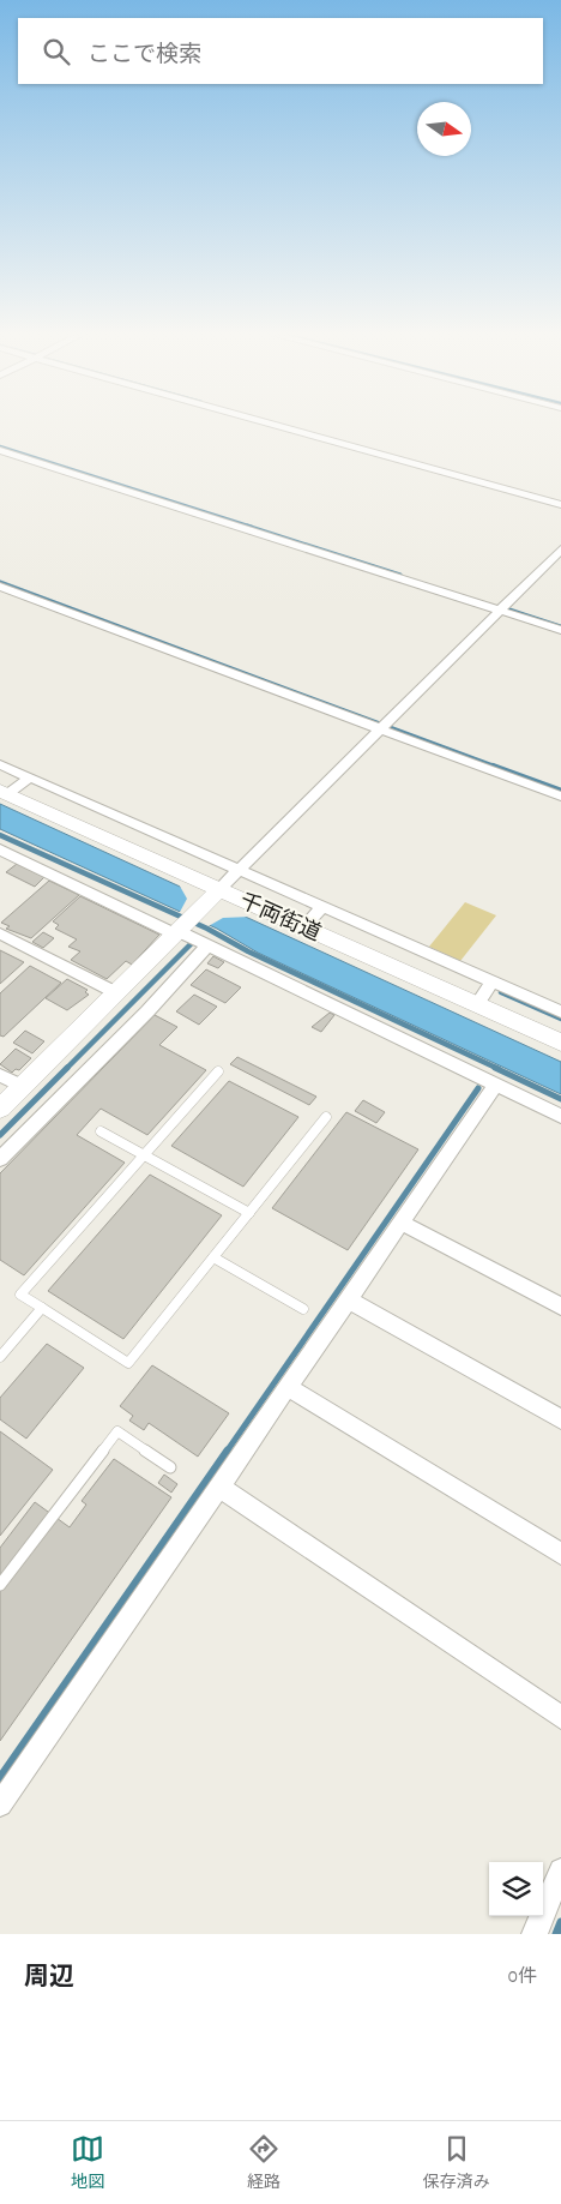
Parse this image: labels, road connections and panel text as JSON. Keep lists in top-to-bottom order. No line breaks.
{"streets":{"street":["千両街道"]},"north":"right","page":{"search":"ここで検索","heading":["周辺","0件"],"nav":["地図","経路","保存済み"]}}
